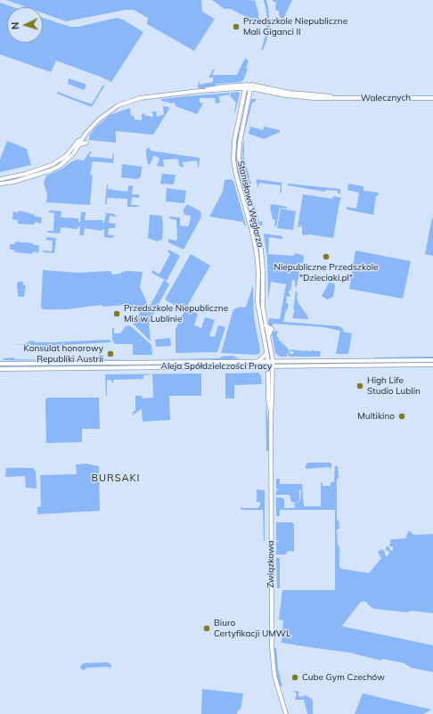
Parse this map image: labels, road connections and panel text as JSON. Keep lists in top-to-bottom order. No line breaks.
{"streets":{"street":["Walecznych","Stanisława Węglarza","Aleja Spółdzielczości Pracy","Związkowa"]},"crossings":[["Walecznych","Stanisława Węglarza"],["Stanisława Węglarza","Aleja Spółdzielczości Pracy"],["Stanisława Węglarza","Związkowa"],["Aleja Spółdzielczości Pracy","Związkowa"]],"districts":["BURSAKI"],"places":["Przedszkole Niepubliczne Mali Giganci II","Niepubliczne Przedszkole \"Dzieciaki.pl\"","Przedszkole Niepubliczne Miś w Lublinie","Konsulat honorowy Republiki Austrii","High Life Studio Lublin","Multikino","Biuro Certyfikacji UMWL","Cube Gym Czechów"],"north":"left"}
